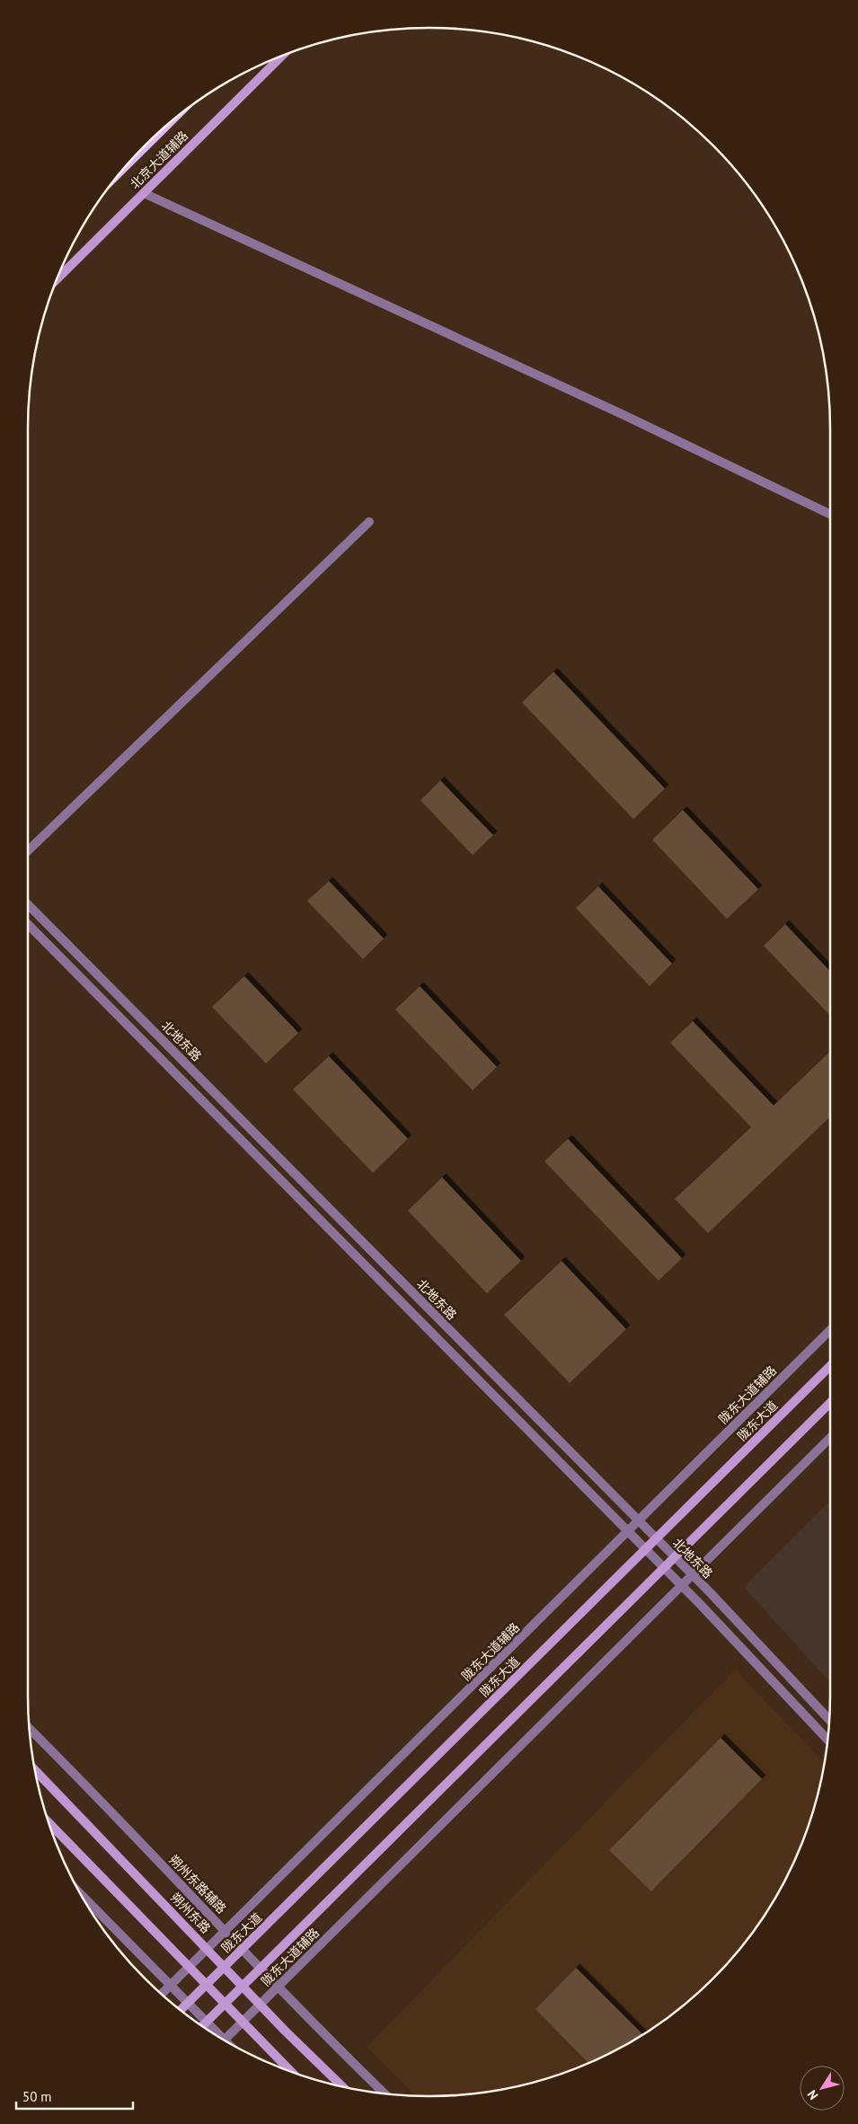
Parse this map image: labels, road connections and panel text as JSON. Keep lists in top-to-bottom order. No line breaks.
{"streets":{"main road":["北京大道辅路","陇东大道","朔州东路"],"street":["北地东路","陇东大道辅路","朔州东路辅路"]},"crossings":[["北地东路","陇东大道辅路"],["北地东路","陇东大道"],["陇东大道辅路","朔州东路辅路"],["陇东大道辅路","朔州东路"],["陇东大道","朔州东路辅路"],["陇东大道","朔州东路"]],"scale_bar":"50 m","north":"bottom left"}
